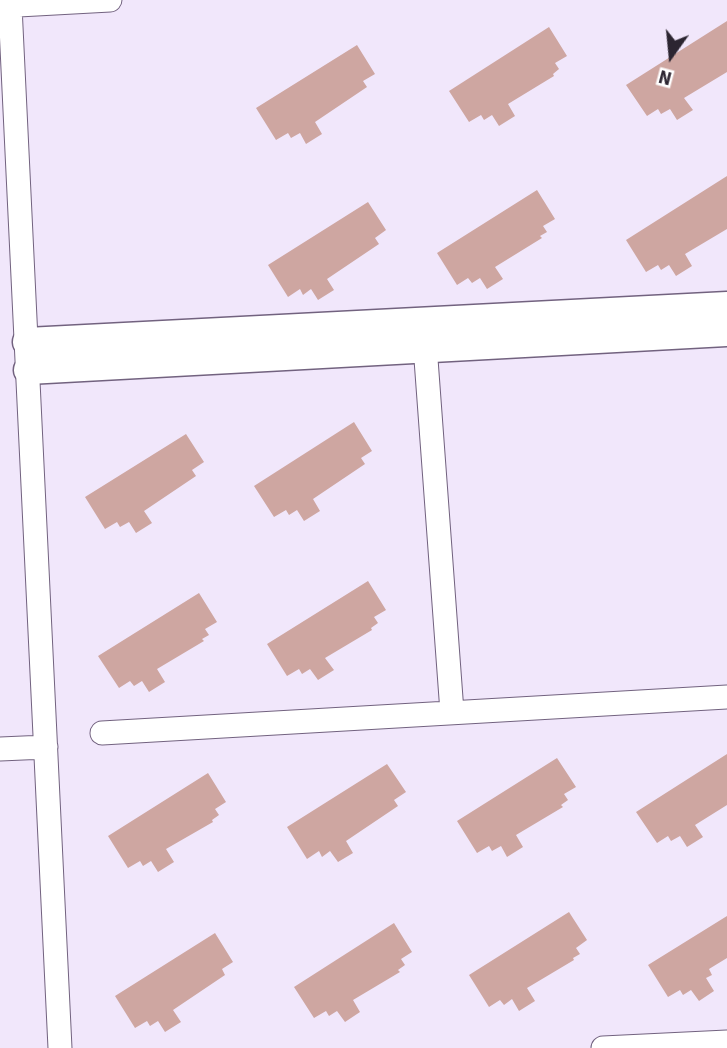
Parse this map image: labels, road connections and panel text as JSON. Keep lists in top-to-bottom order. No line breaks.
{"north":"bottom"}
